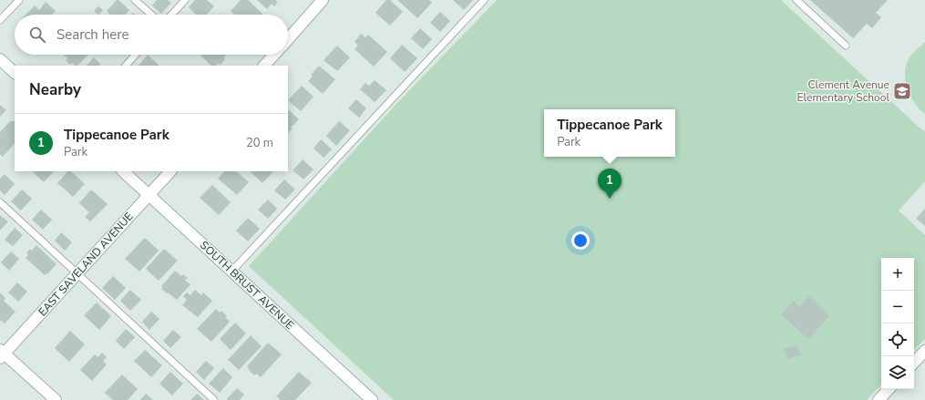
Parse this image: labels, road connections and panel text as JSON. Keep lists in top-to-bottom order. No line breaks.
{"streets":{"street":["EAST SAVELAND AVENUE","SOUTH BRUST AVENUE"]},"crossings":[["EAST SAVELAND AVENUE","SOUTH BRUST AVENUE"]],"places":{"school or university":["Clement Avenue Elementary School"]},"page":{"search":"Search here","heading":"Nearby","popup":["Tippecanoe Park","Park"],"list":[{"mark":"1","name":"Tippecanoe Park","note":"Park","value":"20 m"}],"pins":"1","map_buttons":["+","−"]}}
